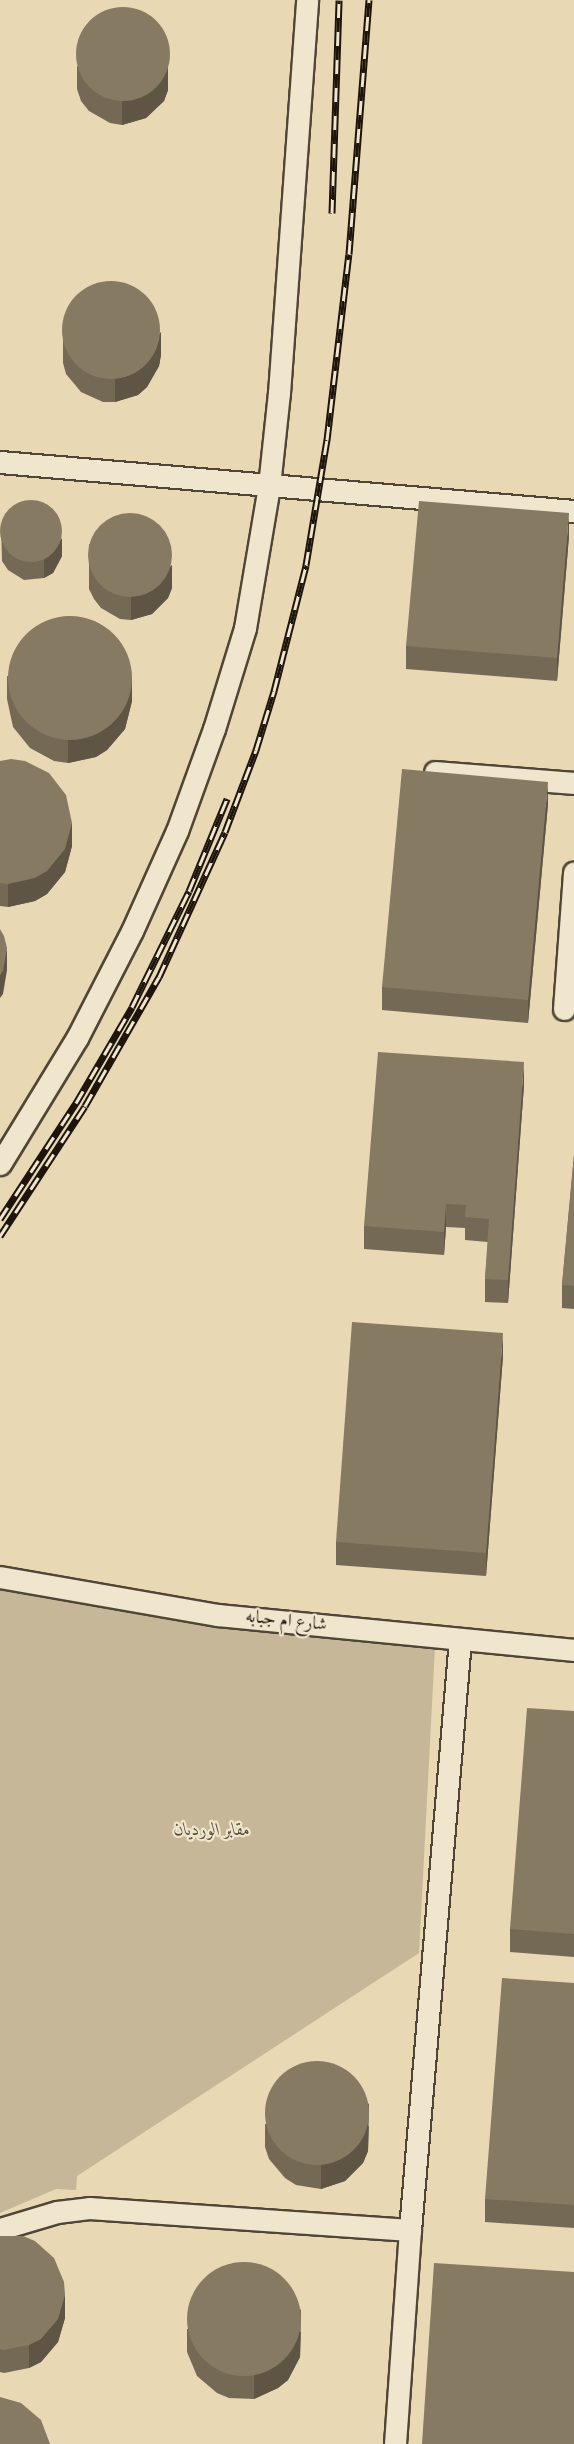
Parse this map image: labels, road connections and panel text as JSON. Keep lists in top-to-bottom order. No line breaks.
{"streets":{"street":["شارع ام جبابه"]},"parks":["مقابر الورديان"]}
